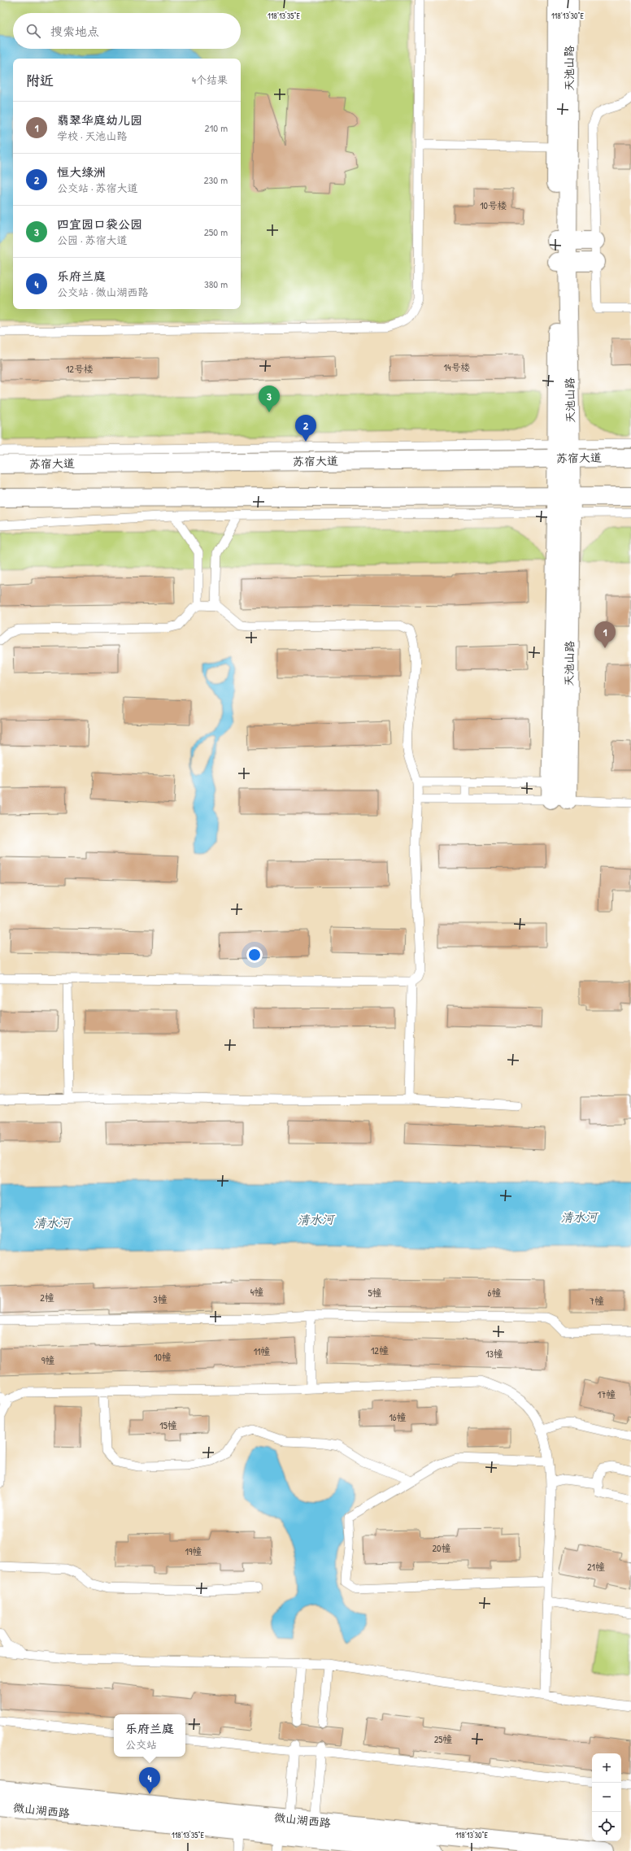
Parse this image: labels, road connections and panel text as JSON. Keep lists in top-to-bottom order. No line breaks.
{"streets":{"street":["天池山路","苏宿大道","微山湖西路"]},"crossings":[["天池山路","苏宿大道"]],"water":["清水河"],"house_numbers":["10号楼","14号楼","12号楼","4幢","5幢","6幢","2幢","3幢","7幢","12幢","11幢","13幢","10幢","9幢","17幢","16幢","15幢","20幢","19幢","21幢","25幢"],"page":{"search":"搜索地点","heading":["附近","4个结果"],"list":[{"mark":"1","name":"翡翠华庭幼儿园","note":"学校 · 天池山路","value":"210 m"},{"mark":"2","name":"恒大绿洲","note":"公交站 · 苏宿大道","value":"230 m"},{"mark":"3","name":"四宜园口袋公园","note":"公园 · 苏宿大道","value":"250 m"},{"mark":"4","name":"乐府兰庭","note":"公交站 · 微山湖西路","value":"380 m"}],"pins":["3","2","1","4"],"popup":["乐府兰庭","公交站"],"map_buttons":["+","−"]},"coordinates":["118°13'35\"E","118°13'30\"E"]}
